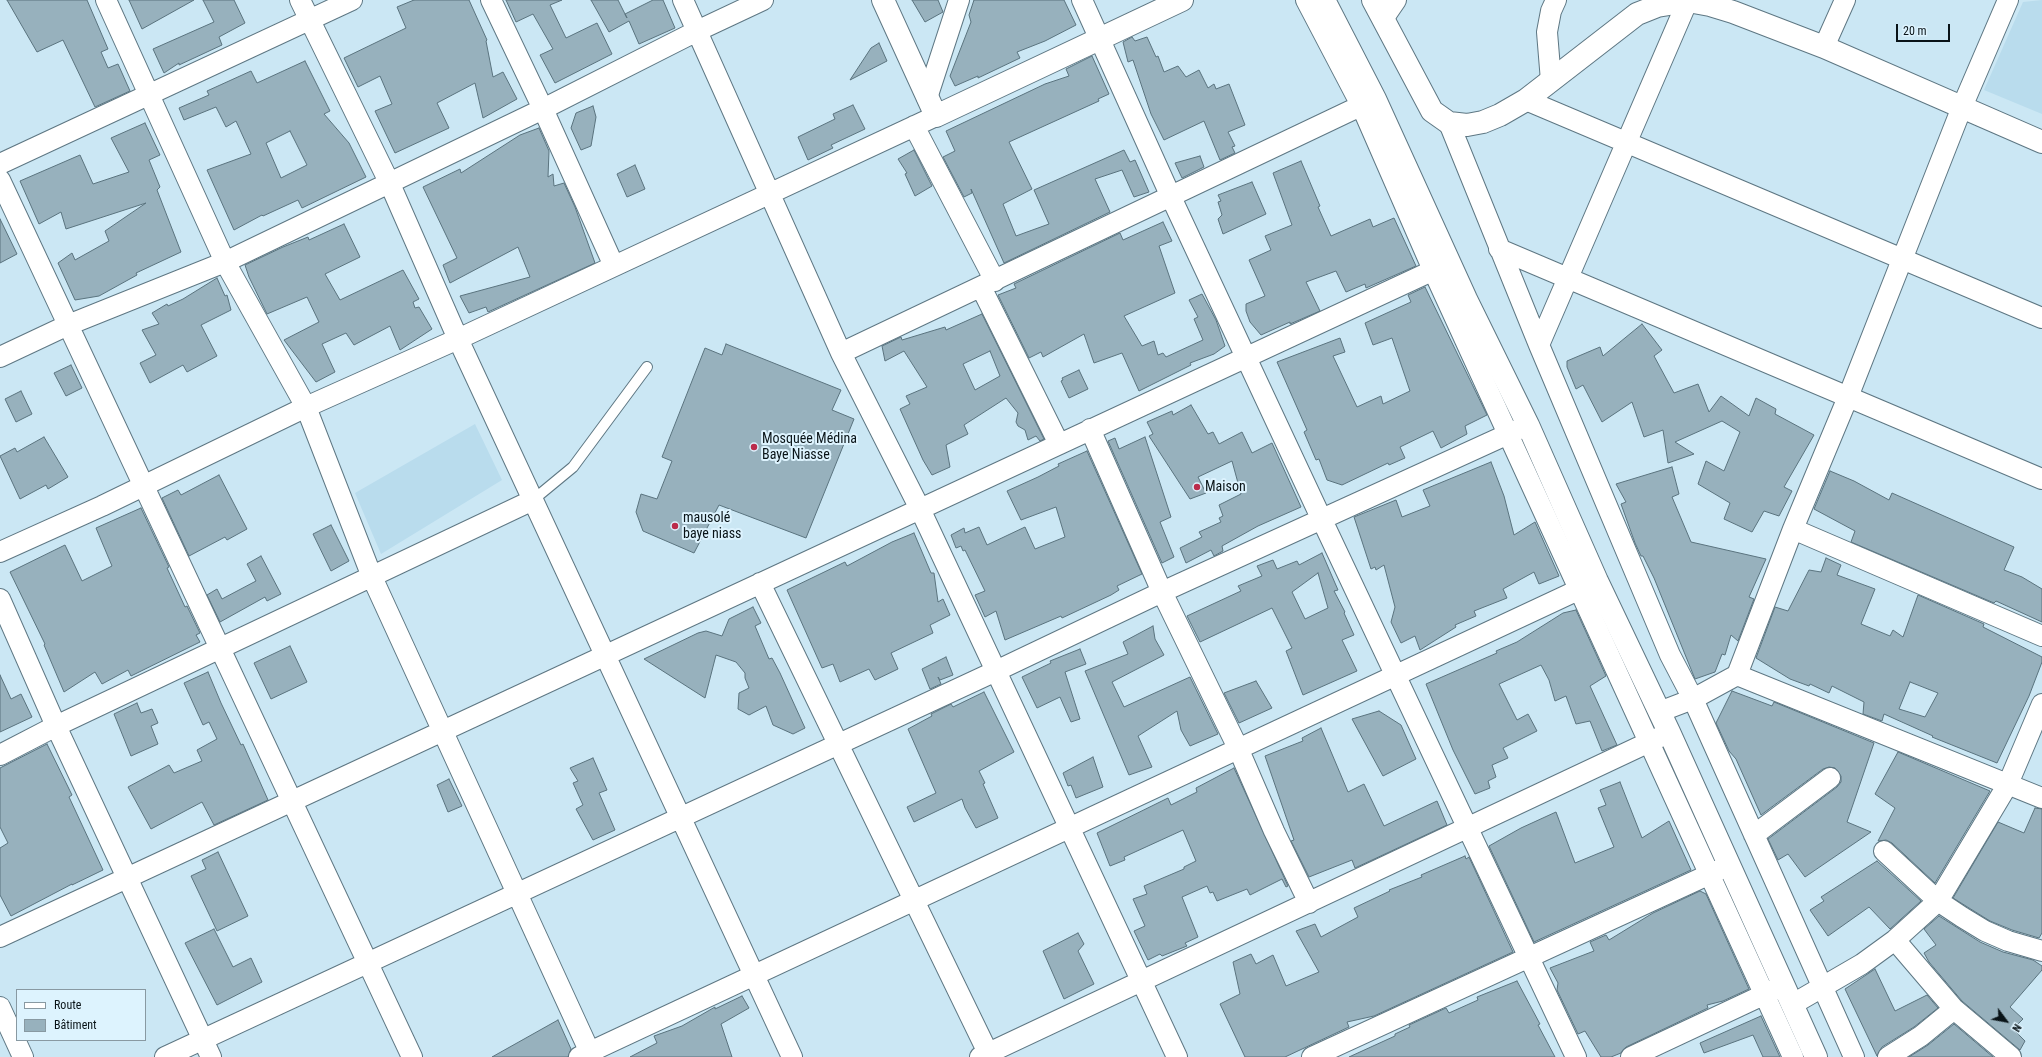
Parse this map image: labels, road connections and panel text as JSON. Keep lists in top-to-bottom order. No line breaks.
{"places":["Mosquée Médina Baye Niasse","Maison","mausolé baye niass"],"legend":["Route","Bâtiment"],"scale_bar":"20 m","north":"bottom right"}
